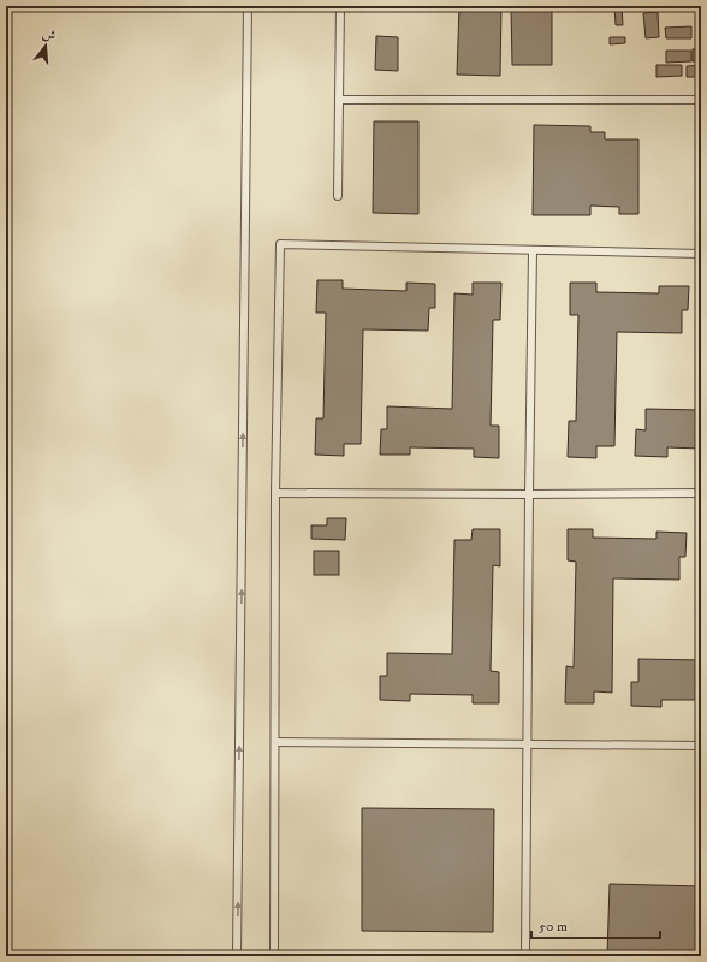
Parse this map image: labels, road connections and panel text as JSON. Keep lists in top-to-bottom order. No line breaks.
{"scale_bar":"50 m","north":"top"}
